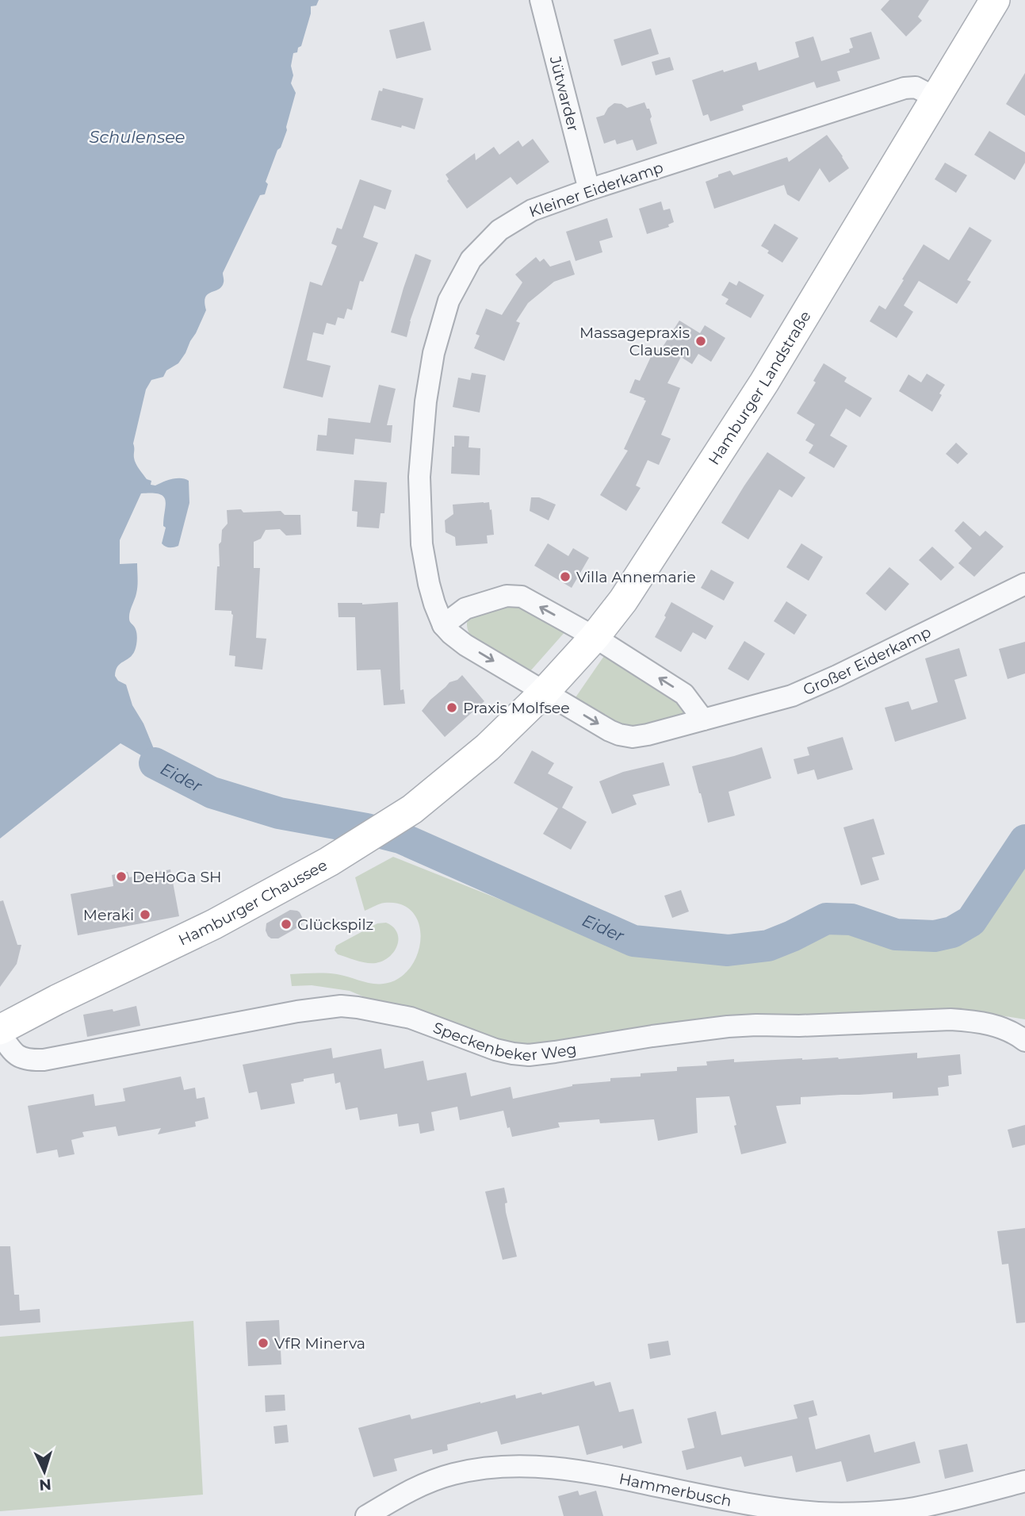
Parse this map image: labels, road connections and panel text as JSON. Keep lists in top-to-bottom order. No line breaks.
{"streets":{"main road":["Hamburger Landstraße","Hamburger Chaussee"],"street":["Jütwarder","Kleiner Eiderkamp","Großer Eiderkamp","Speckenbeker Weg","Hammerbusch"]},"crossings":[["Jütwarder","Kleiner Eiderkamp"],["Kleiner Eiderkamp","Hamburger Landstraße"],["Kleiner Eiderkamp","Großer Eiderkamp"],["Hamburger Landstraße","Großer Eiderkamp"],["Hamburger Landstraße","Hamburger Chaussee"],["Hamburger Chaussee","Speckenbeker Weg"]],"water":["Schulensee","Eider"],"places":["Massagepraxis Clausen","Villa Annemarie","Praxis Molfsee","DeHoGa SH","Meraki","Glückspilz","VfR Minerva"],"north":"bottom"}
